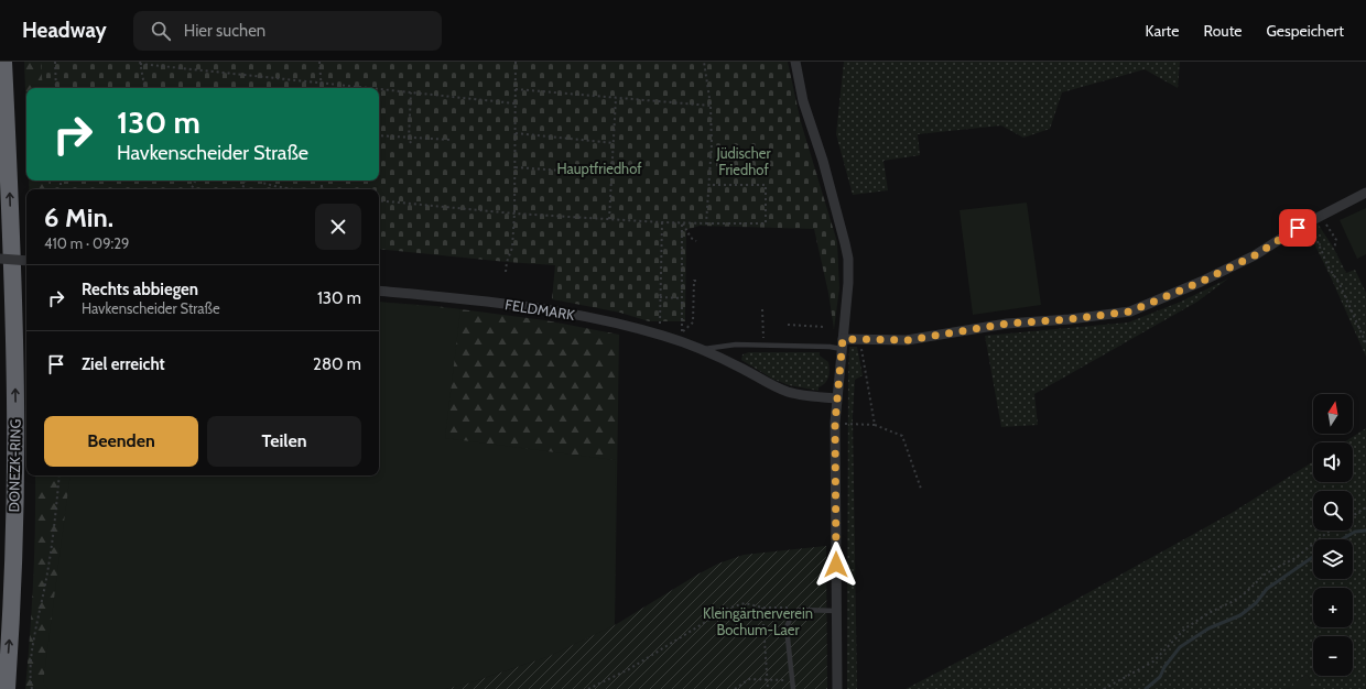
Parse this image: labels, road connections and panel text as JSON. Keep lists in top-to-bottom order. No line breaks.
{"streets":{"highway":["DONEZK-RING"],"street":["FELDMARK"]},"one_way":["DONEZK-RING"],"parks":["Jüdischer Friedhof","Hauptfriedhof","Kleingärtnerverein Bochum-Laer"],"north":"top","page":{"header":"Headway","search":"Hier suchen","nav":["Karte","Route","Gespeichert"],"turn":["130 m","Havkenscheider Straße"],"heading":["6 Min.","410 m · 09:29"],"list":[{"name":"Rechts abbiegen","note":"Havkenscheider Straße","value":"130 m"},{"name":"Ziel erreicht","value":"280 m"}],"map_buttons":["+","−"],"buttons":["Beenden","Teilen"]}}
